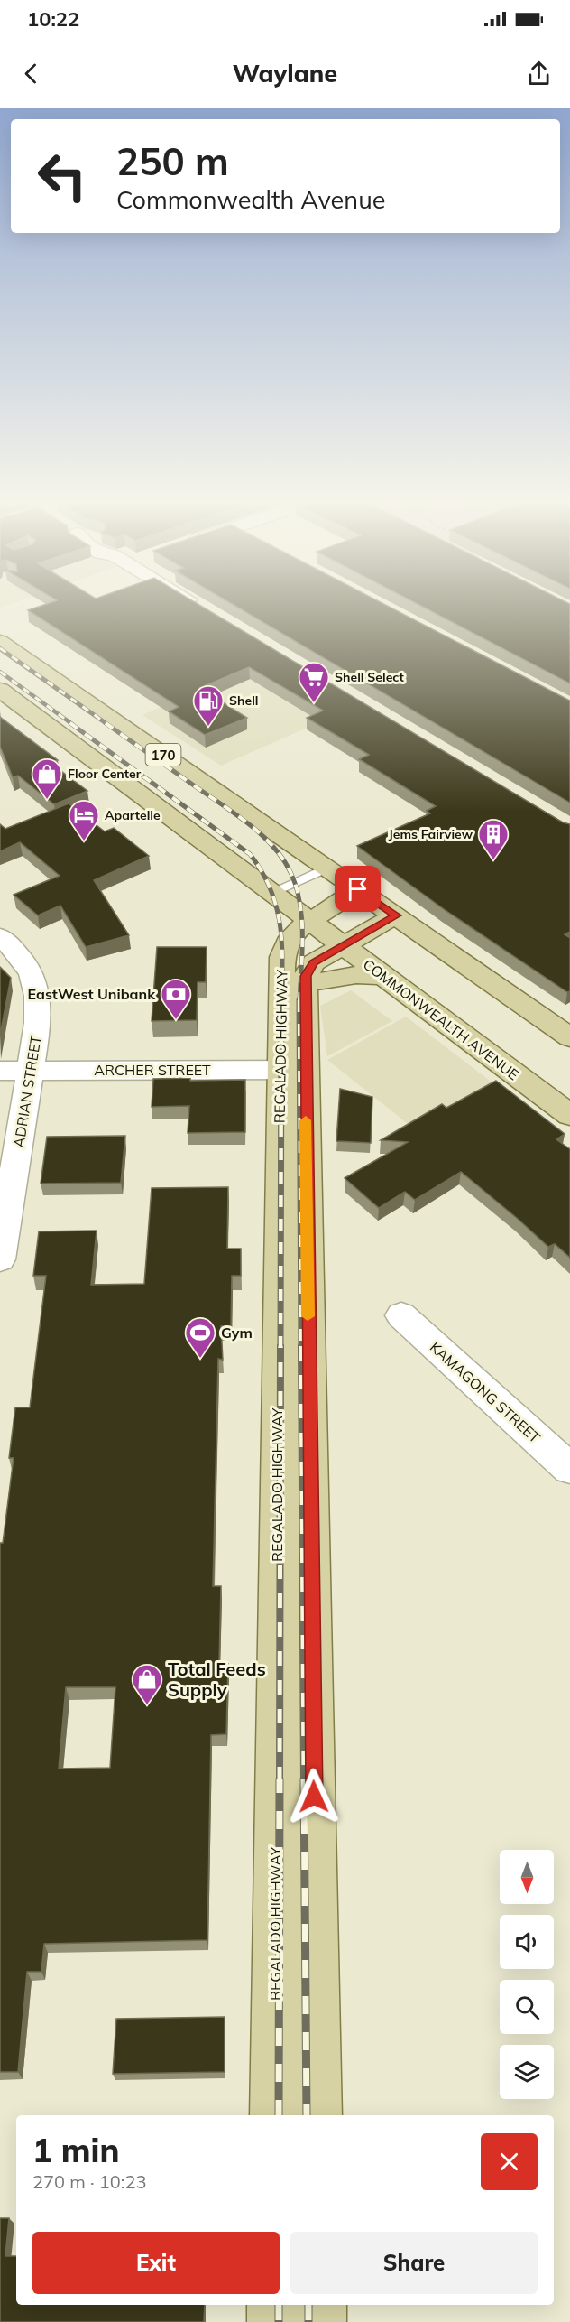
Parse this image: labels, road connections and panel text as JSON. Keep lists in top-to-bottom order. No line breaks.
{"streets":{"main road":["170","COMMONWEALTH AVENUE","REGALADO HIGHWAY"],"street":["ARCHER STREET","ADRIAN STREET","KAMAGONG STREET"]},"crossings":[["170","REGALADO HIGHWAY"],["COMMONWEALTH AVENUE","REGALADO HIGHWAY"],["REGALADO HIGHWAY","ARCHER STREET"],["ARCHER STREET","ADRIAN STREET"]],"places":{"supermarket":["Shell Select"],"fuel station":["Shell"],"shop":["Floor Center","Total Feeds Supply"],"hotel":["Apartelle"],"building":["Jems Fairview"],"bank":["EastWest Unibank"],"sports":["Gym"]},"north":"bottom","page":{"status":"10:22","header":"Waylane","turn":["250 m","Commonwealth Avenue"],"heading":["1 min","270 m · 10:23"],"buttons":["Exit","Share"]}}
